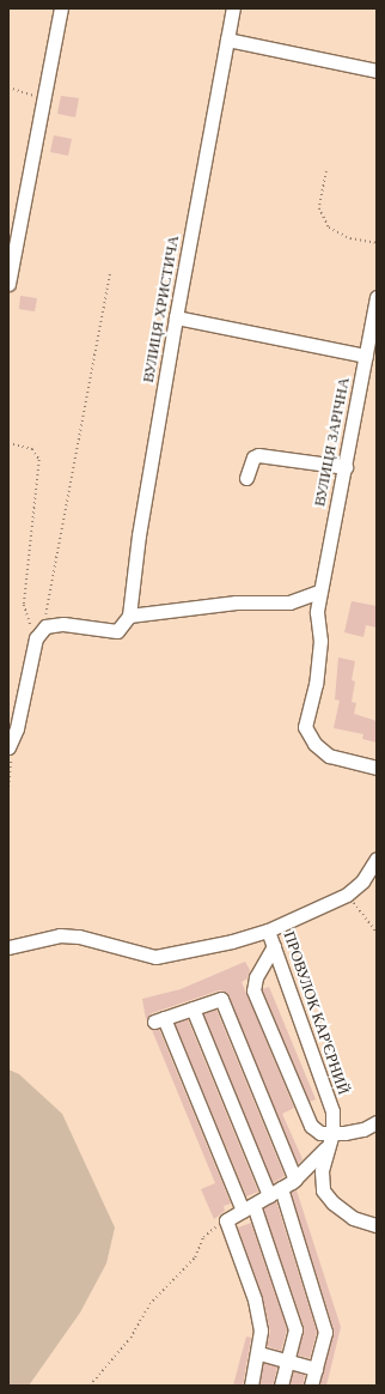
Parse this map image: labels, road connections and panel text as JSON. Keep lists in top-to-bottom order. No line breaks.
{"streets":{"street":["ВУЛИЦЯ ХРИСТИЧА","ВУЛИЦЯ ЗАРІЧНА","ПРОВУЛОК КАР'ЄРНИЙ"]}}
